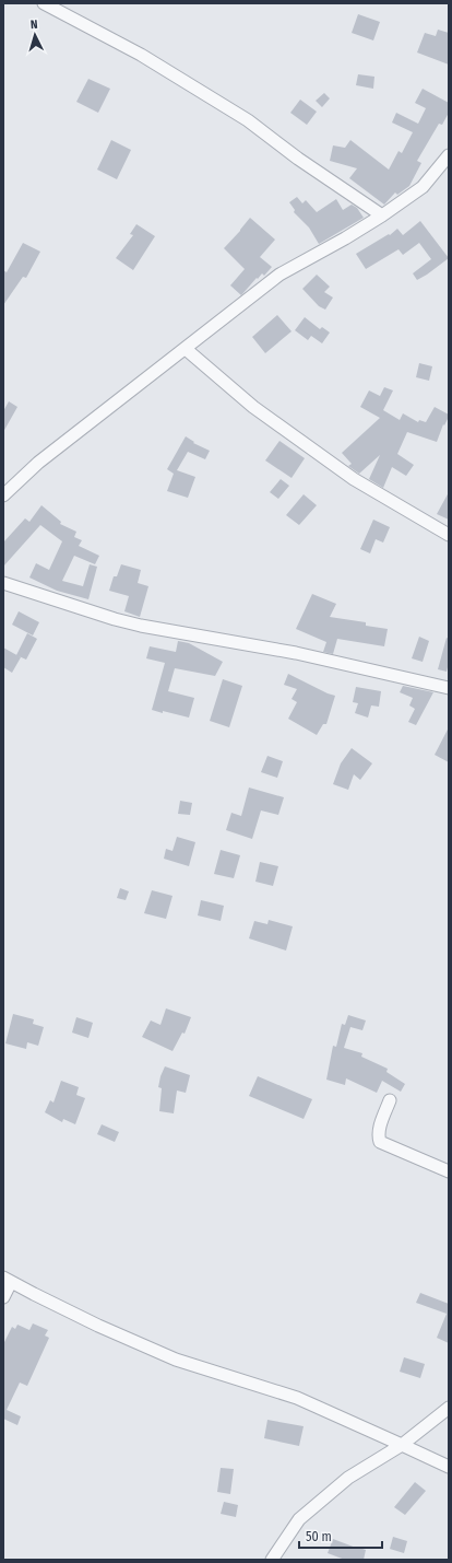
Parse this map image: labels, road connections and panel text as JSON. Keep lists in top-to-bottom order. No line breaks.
{"scale_bar":"50 m","north":"top"}
